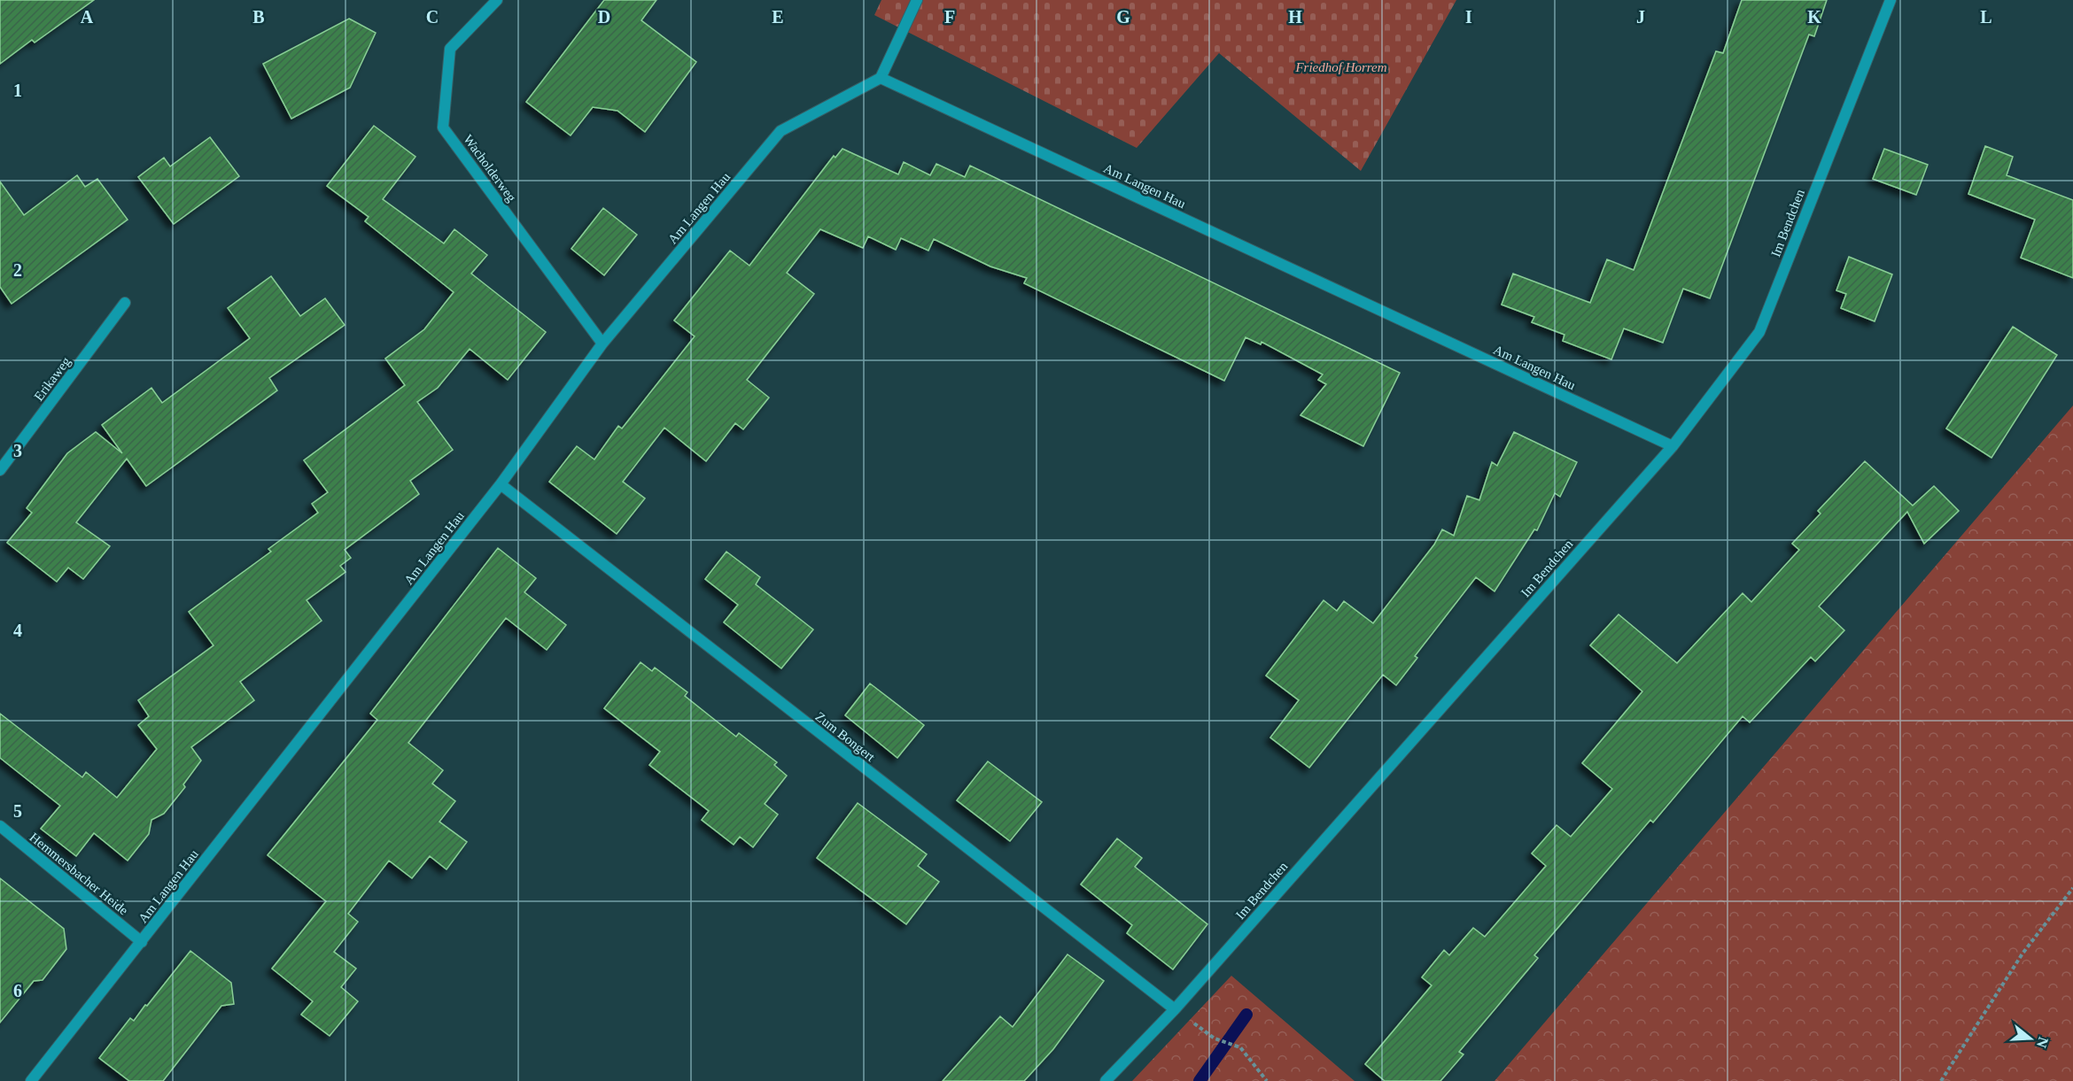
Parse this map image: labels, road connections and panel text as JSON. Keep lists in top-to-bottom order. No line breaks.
{"streets":{"street":["Wacholderweg","Am Langen Hau","Im Bendchen","Erikaweg","Zum Bongert","Hemmersbacher Heide"]},"crossings":[["Wacholderweg","Am Langen Hau"],["Am Langen Hau","Im Bendchen"],["Am Langen Hau","Zum Bongert"],["Am Langen Hau","Hemmersbacher Heide"],["Im Bendchen","Zum Bongert"]],"parks":["Friedhof Horrem"],"north":"right","grid":{"columns":["A","B","C","D","E","F","G","H","I","J","K","L"],"rows":["1","2","3","4","5","6"]}}
